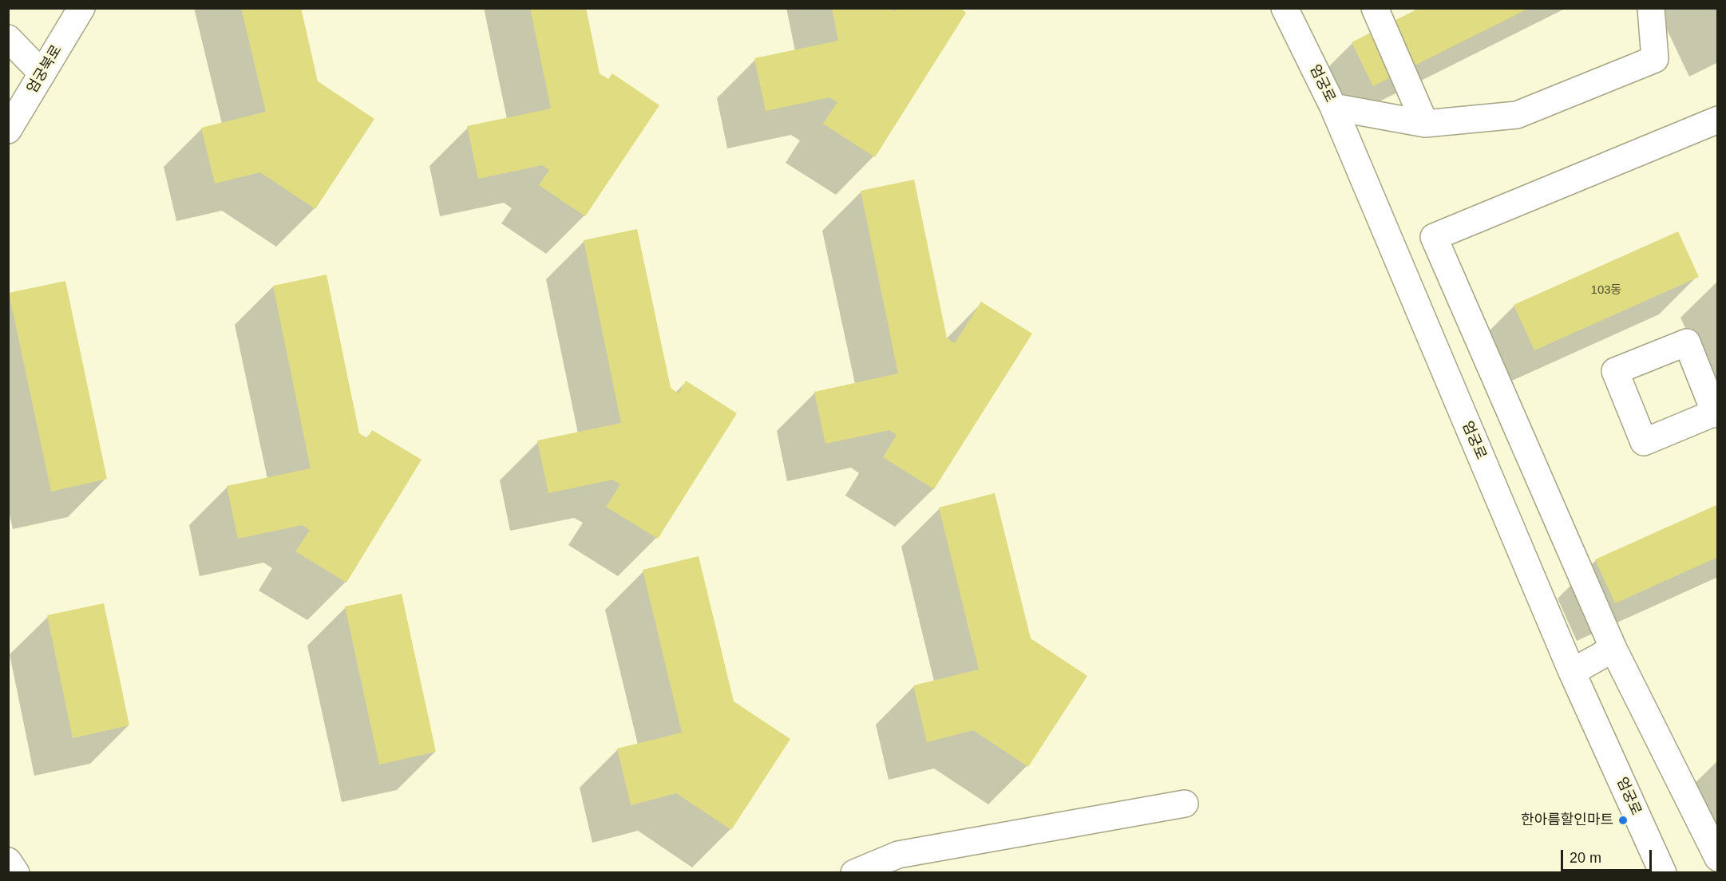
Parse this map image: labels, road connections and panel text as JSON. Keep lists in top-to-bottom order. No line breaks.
{"streets":{"street":["엄궁북로","엄궁로"]},"places":["한아름할인마트"],"house_numbers":["103동"],"scale_bar":"20 m"}
